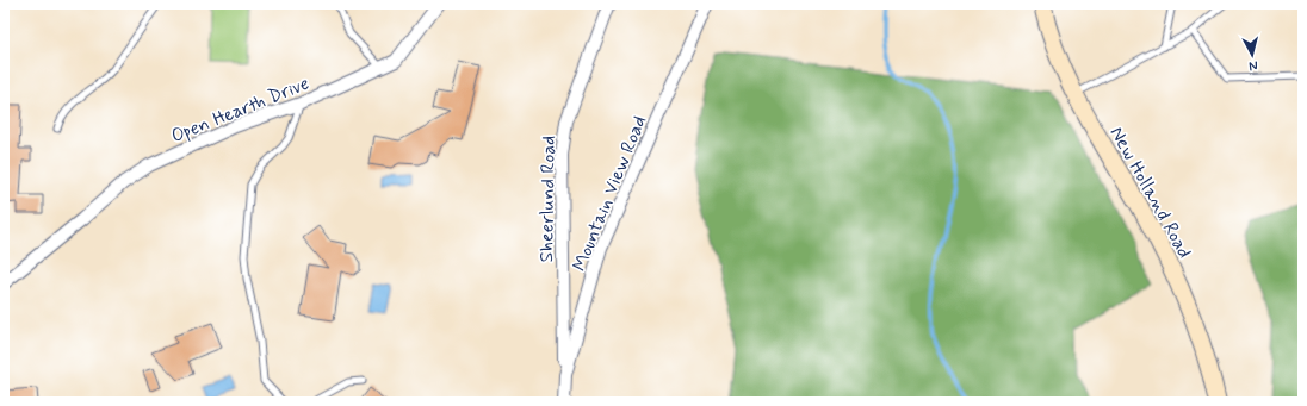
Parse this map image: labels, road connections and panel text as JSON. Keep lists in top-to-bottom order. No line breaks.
{"streets":{"main road":["New Holland Road"],"street":["Open Hearth Drive","Mountain View Road","Sheerlund Road"]},"crossings":[["Mountain View Road","Sheerlund Road"]],"north":"bottom"}
